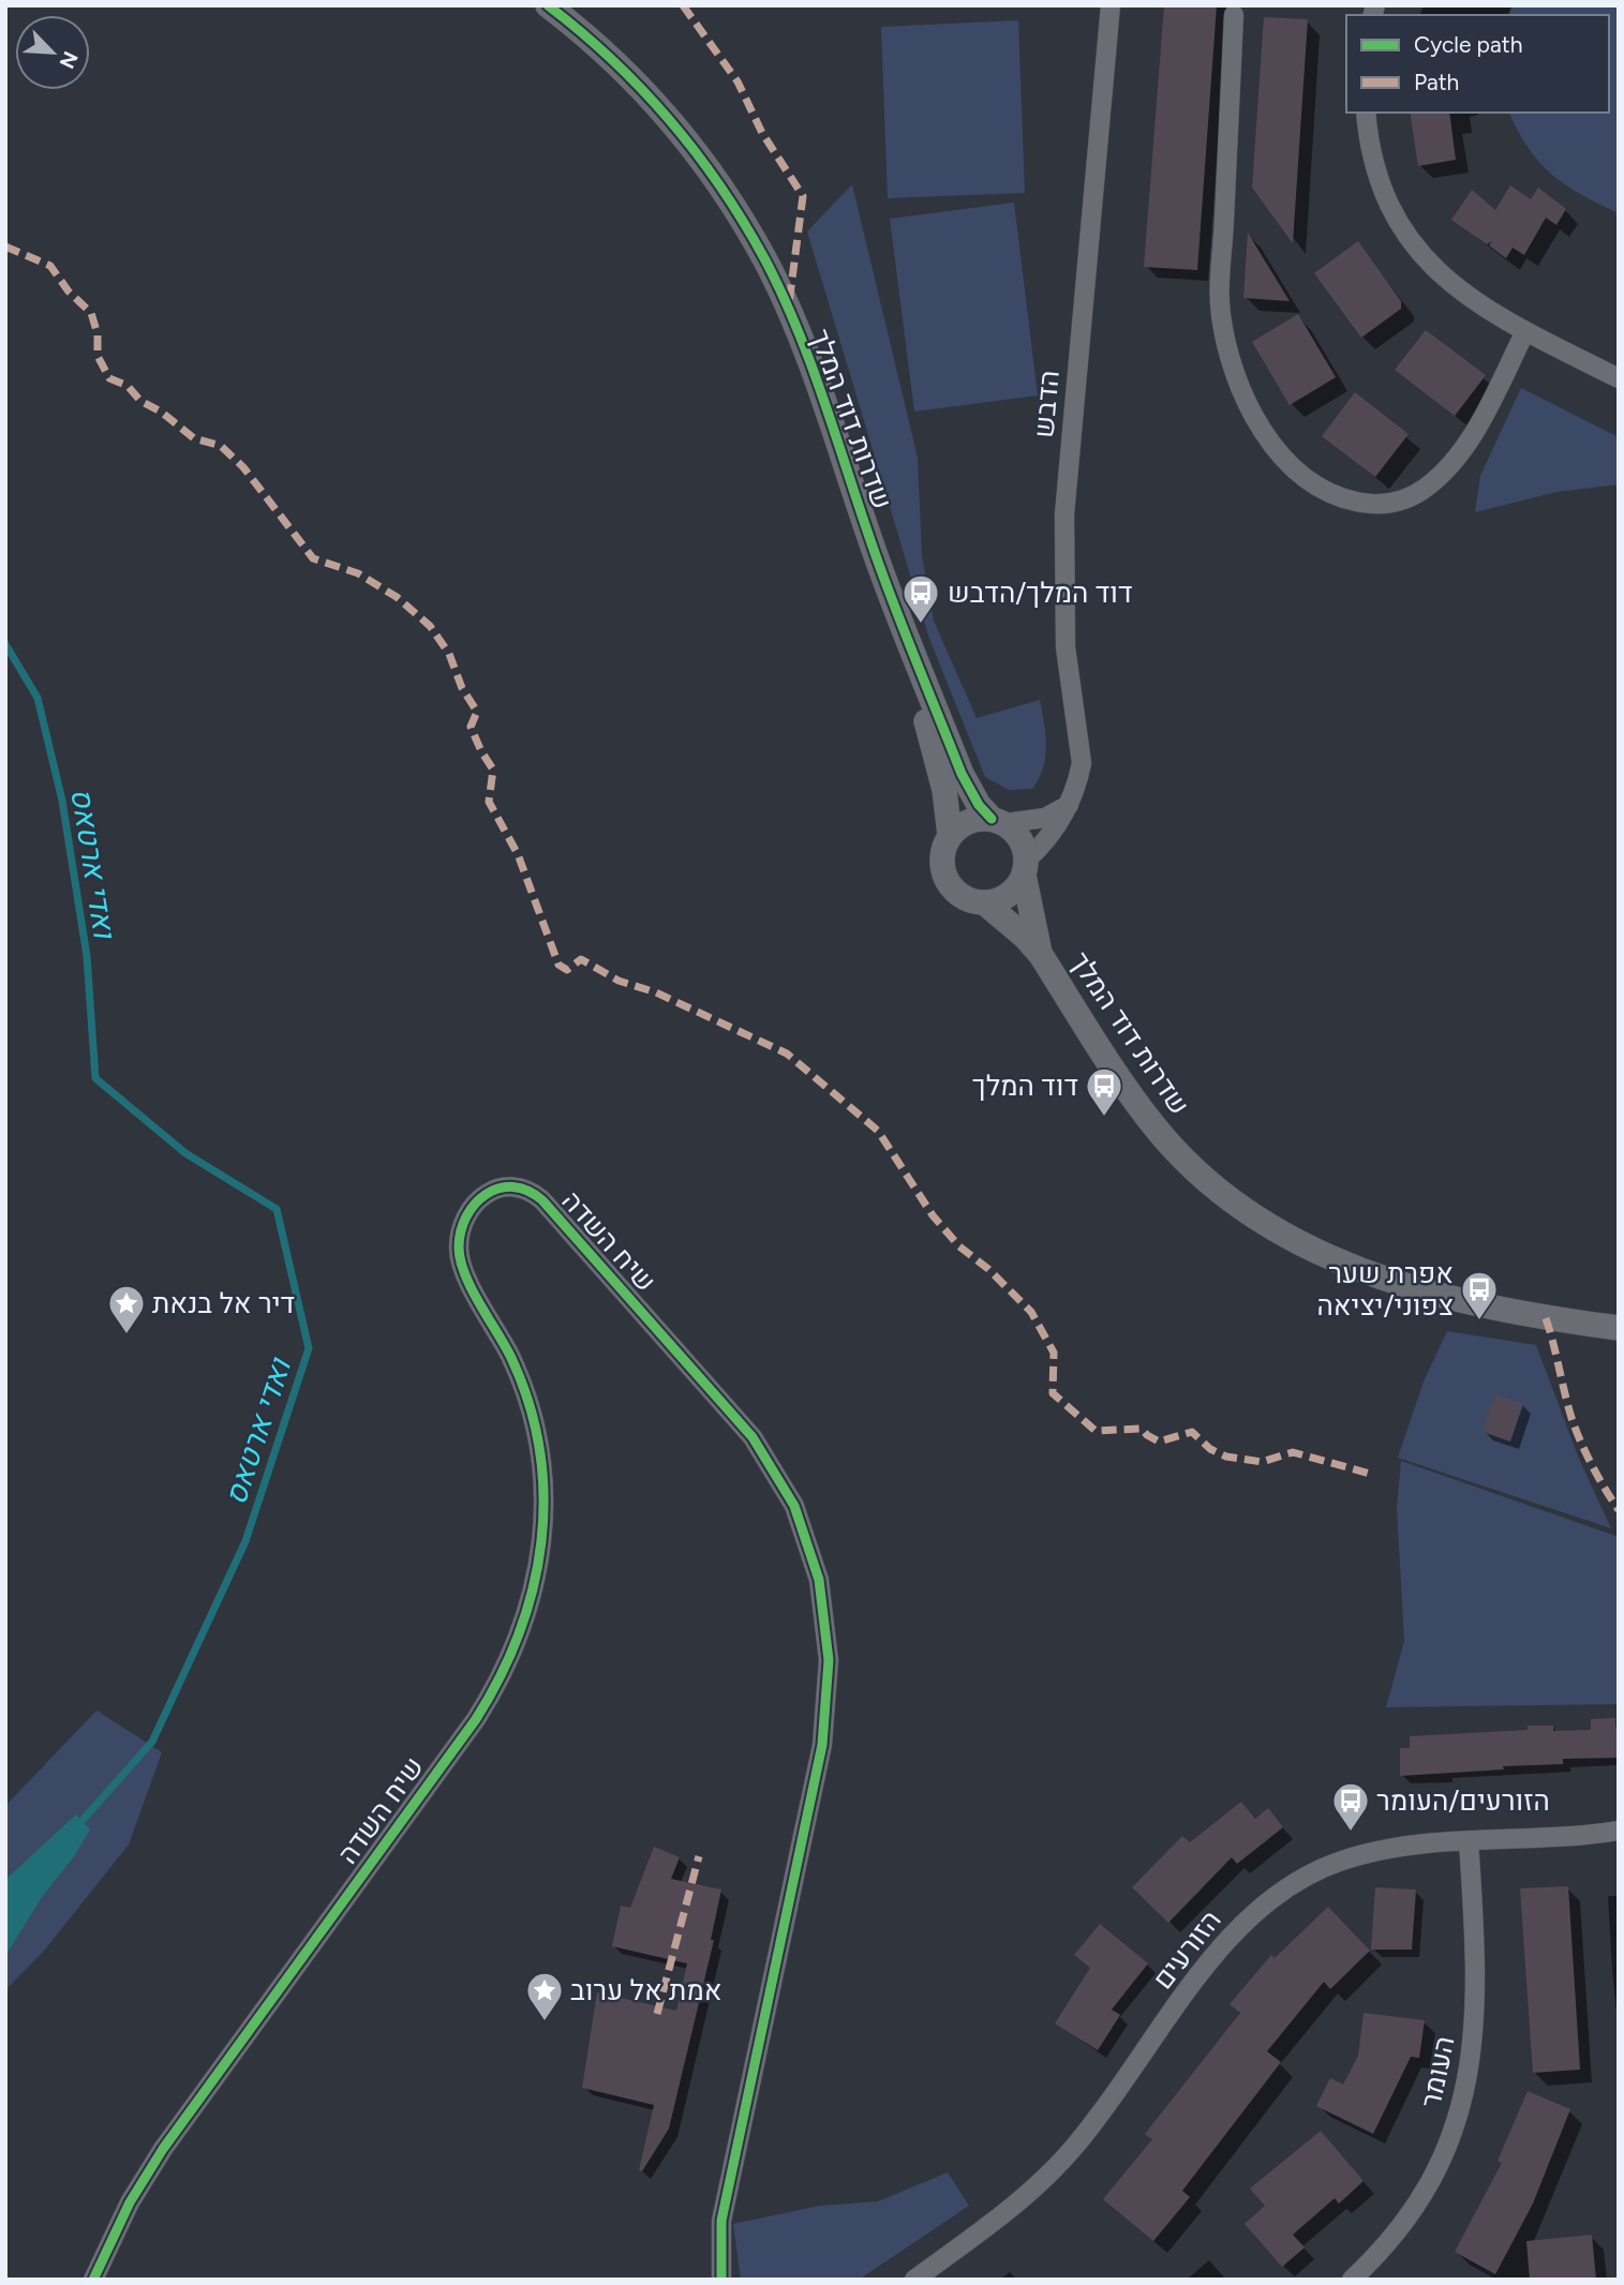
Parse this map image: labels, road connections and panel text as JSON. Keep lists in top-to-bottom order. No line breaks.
{"streets":{"street":["הדבש","שדרות דוד המלך","שיח השדה","הזורעים","העומר"]},"crossings":[["הדבש","שדרות דוד המלך"],["הזורעים","העומר"]],"water":["ואדי ארטאס"],"places":{"bus stop":["דוד המלך/הדבש","דוד המלך","אפרת שער צפוני/יציאה","הזורעים/העומר"],"place":["דיר אל בנאת","אמת אל ערוב"]},"legend":["Cycle path","Path"],"north":"bottom right"}
